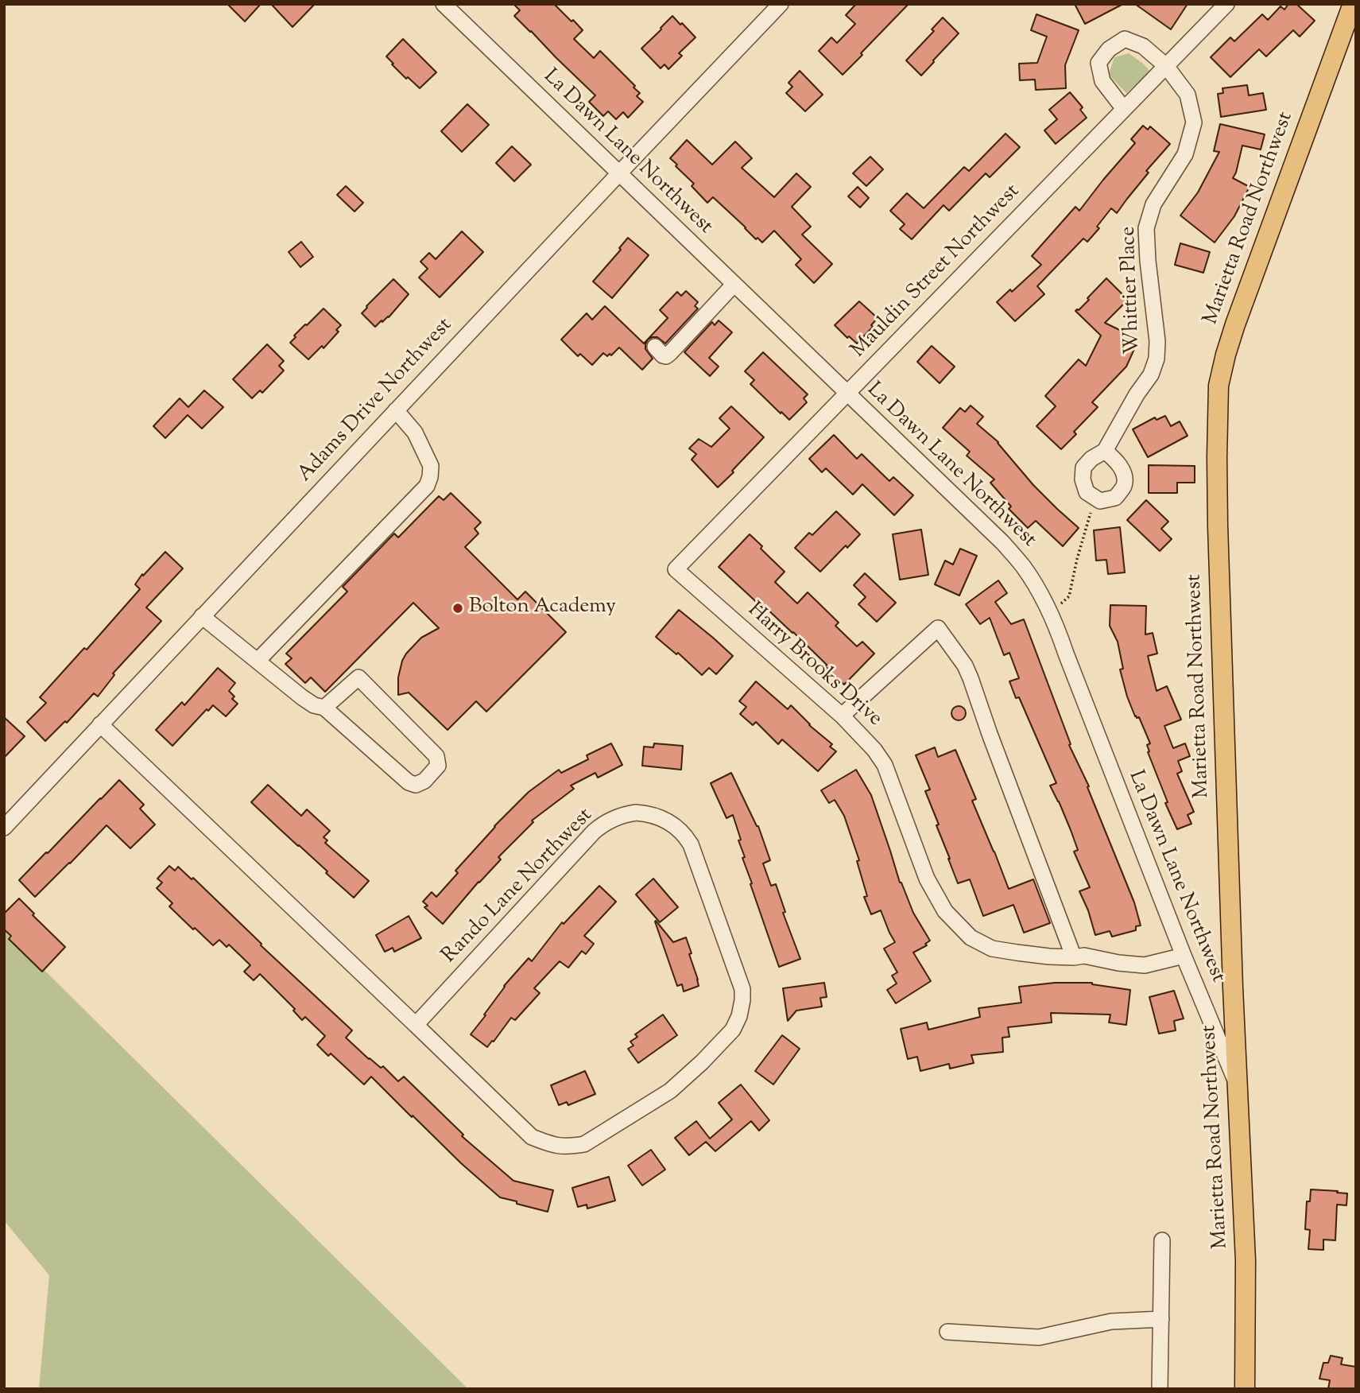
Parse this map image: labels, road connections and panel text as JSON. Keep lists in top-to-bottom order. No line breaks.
{"streets":{"main road":["Marietta Road Northwest"],"street":["La Dawn Lane Northwest","Mauldin Street Northwest","Whittier Place","Adams Drive Northwest","Harry Brooks Drive","Rando Lane Northwest"]},"crossings":[["La Dawn Lane Northwest","Marietta Road Northwest"],["La Dawn Lane Northwest","Mauldin Street Northwest"],["La Dawn Lane Northwest","Adams Drive Northwest"],["La Dawn Lane Northwest","Harry Brooks Drive"],["Mauldin Street Northwest","Whittier Place"],["Mauldin Street Northwest","Harry Brooks Drive"],["Adams Drive Northwest","Rando Lane Northwest"]],"places":["Bolton Academy"]}
